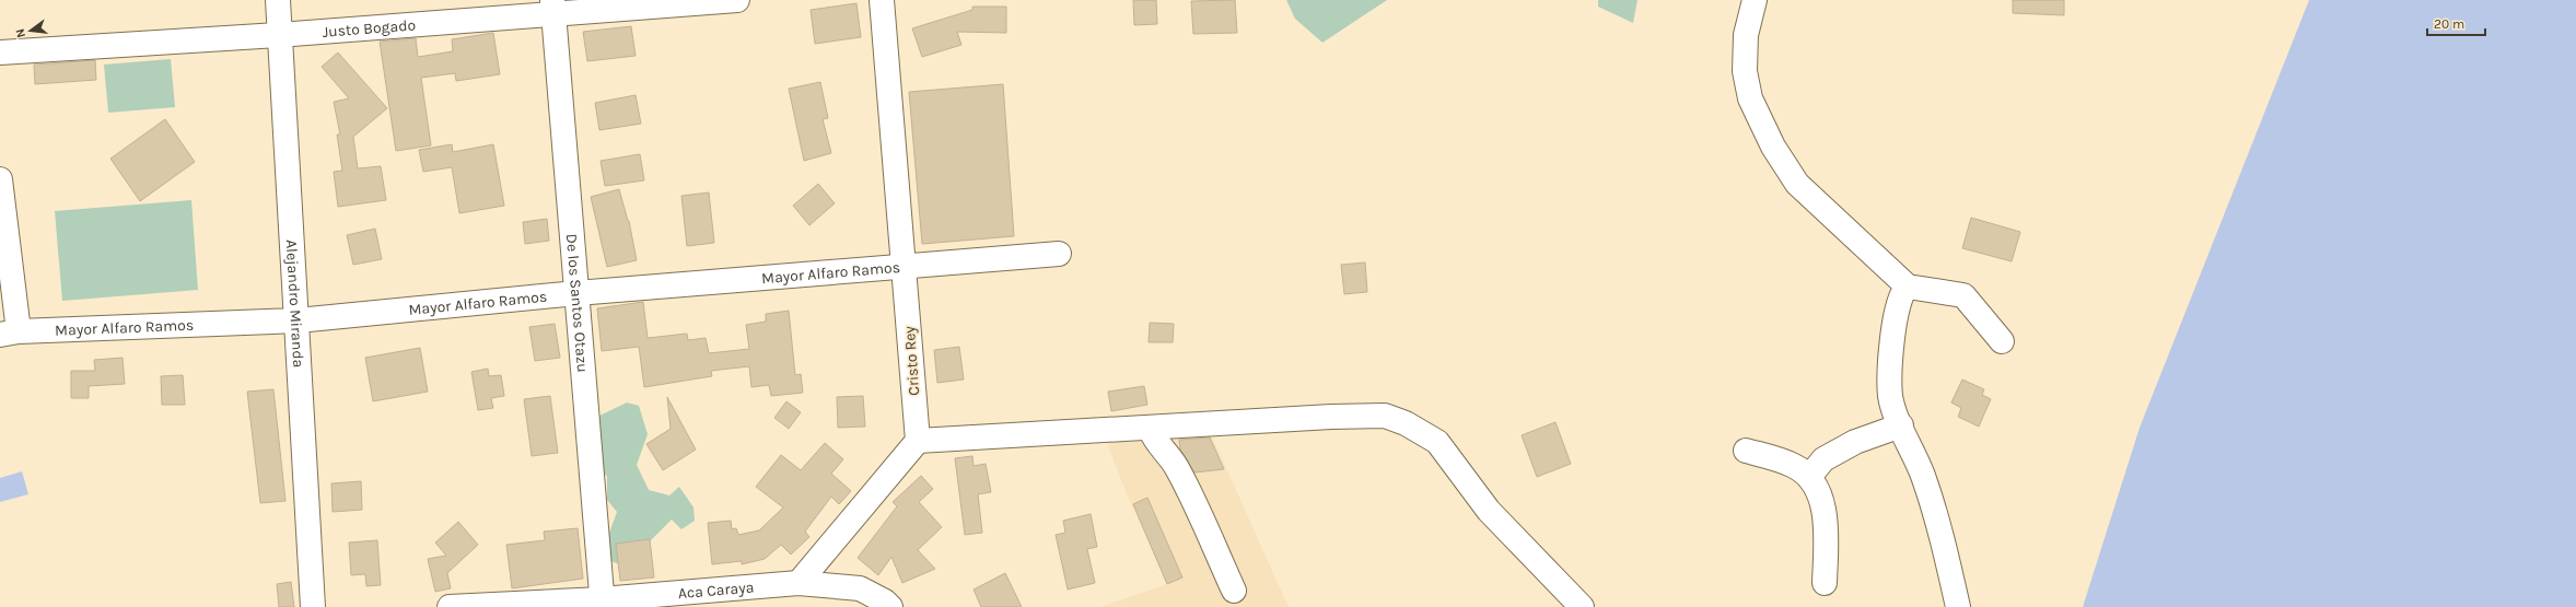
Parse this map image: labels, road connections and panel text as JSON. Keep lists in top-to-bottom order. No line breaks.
{"streets":{"street":["Justo Bogado","Mayor Alfaro Ramos","Alejandro Miranda","De los Santos Otazu","Cristo Rey","Aca Caraya"]},"crossings":[["Justo Bogado","Alejandro Miranda"],["Justo Bogado","De los Santos Otazu"],["Mayor Alfaro Ramos","Alejandro Miranda"],["Mayor Alfaro Ramos","De los Santos Otazu"],["Mayor Alfaro Ramos","Cristo Rey"],["De los Santos Otazu","Aca Caraya"]],"scale_bar":"20 m","north":"left"}
